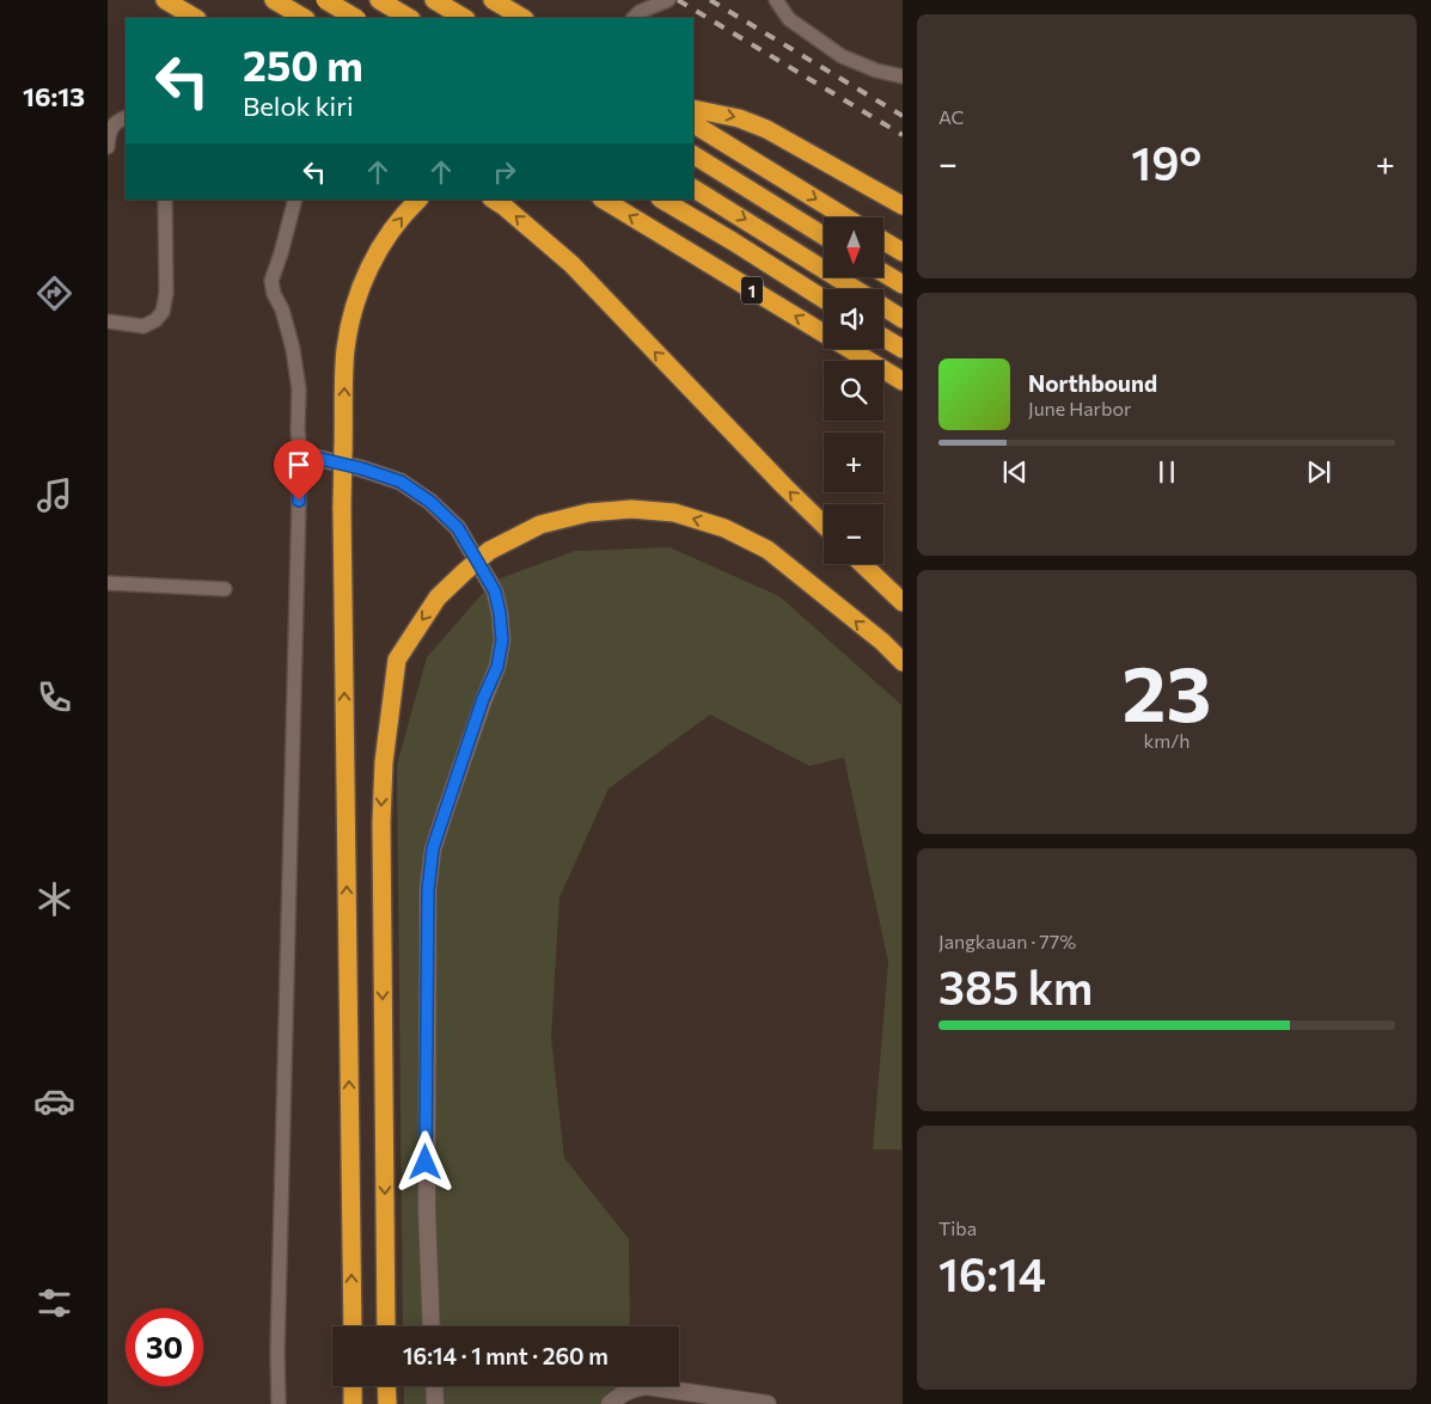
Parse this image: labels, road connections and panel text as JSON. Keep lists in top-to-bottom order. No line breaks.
{"streets":{"highway":["1"]},"north":"bottom","page":{"tabs":"16:13","tile":["AC",["23","km/h"],["Jangkauan · 77%","385 km"],["Tiba","16:14"]],"turn":["250 m","Belok kiri"],"heat":["−","19°","+"],"map_buttons":["+","−"],"song":["Northbound","June Harbor"],"limit":"30","trip":"16:14 · 1 mnt · 260 m"}}
